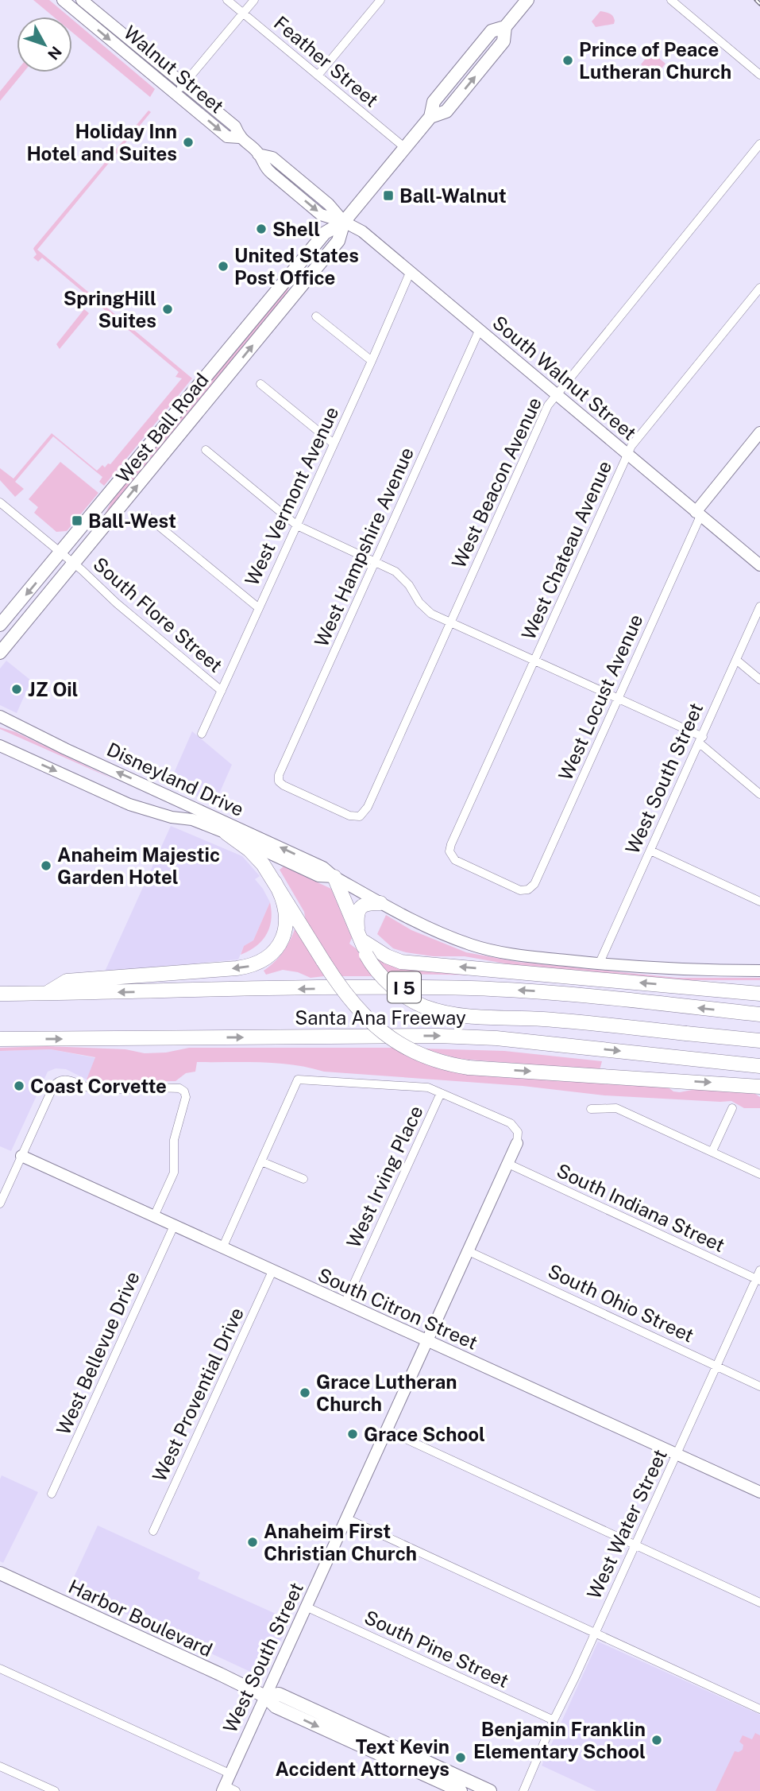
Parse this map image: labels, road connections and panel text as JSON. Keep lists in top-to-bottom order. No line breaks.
{"streets":{"highway":["I 5","Santa Ana Freeway"],"main road":["West Ball Road","Harbor Boulevard"],"street":["Feather Street","Walnut Street","South Walnut Street","West Beacon Avenue","West Vermont Avenue","West Hampshire Avenue","West Chateau Avenue","South Flore Street","West Locust Avenue","West South Street","Disneyland Drive","West Irving Place","South Indiana Street","South Ohio Street","South Citron Street","West Bellevue Drive","West Provential Drive","West Water Street","South Pine Street"]},"crossings":[["Feather Street","West Ball Road"],["Walnut Street","South Walnut Street"],["Walnut Street","West Ball Road"],["South Walnut Street","West Ball Road"],["South Walnut Street","West Beacon Avenue"],["South Walnut Street","West Vermont Avenue"],["South Walnut Street","West Hampshire Avenue"],["South Walnut Street","West Chateau Avenue"],["South Walnut Street","West Locust Avenue"],["West Ball Road","South Flore Street"],["West Beacon Avenue","West Hampshire Avenue"],["West Vermont Avenue","South Flore Street"],["West Chateau Avenue","West Locust Avenue"],["West South Street","Disneyland Drive"],["West South Street","South Indiana Street"],["West South Street","South Ohio Street"],["West South Street","South Citron Street"],["West South Street","Harbor Boulevard"],["West South Street","South Pine Street"],["West Irving Place","South Citron Street"],["South Indiana Street","West Water Street"],["South Ohio Street","West Water Street"],["South Citron Street","West Bellevue Drive"],["South Citron Street","West Provential Drive"],["South Citron Street","West Water Street"],["West Water Street","South Pine Street"]],"places":{"other":["Prince of Peace Lutheran Church","Holiday Inn Hotel and Suites","Shell","United States Post Office","SpringHill Suites","JZ Oil","Anaheim Majestic Garden Hotel","Coast Corvette","Grace Lutheran Church","Grace School","Anaheim First Christian Church","Benjamin Franklin Elementary School","Text Kevin Accident Attorneys"],"transit":["Ball-Walnut","Ball-West"]},"north":"bottom right"}
